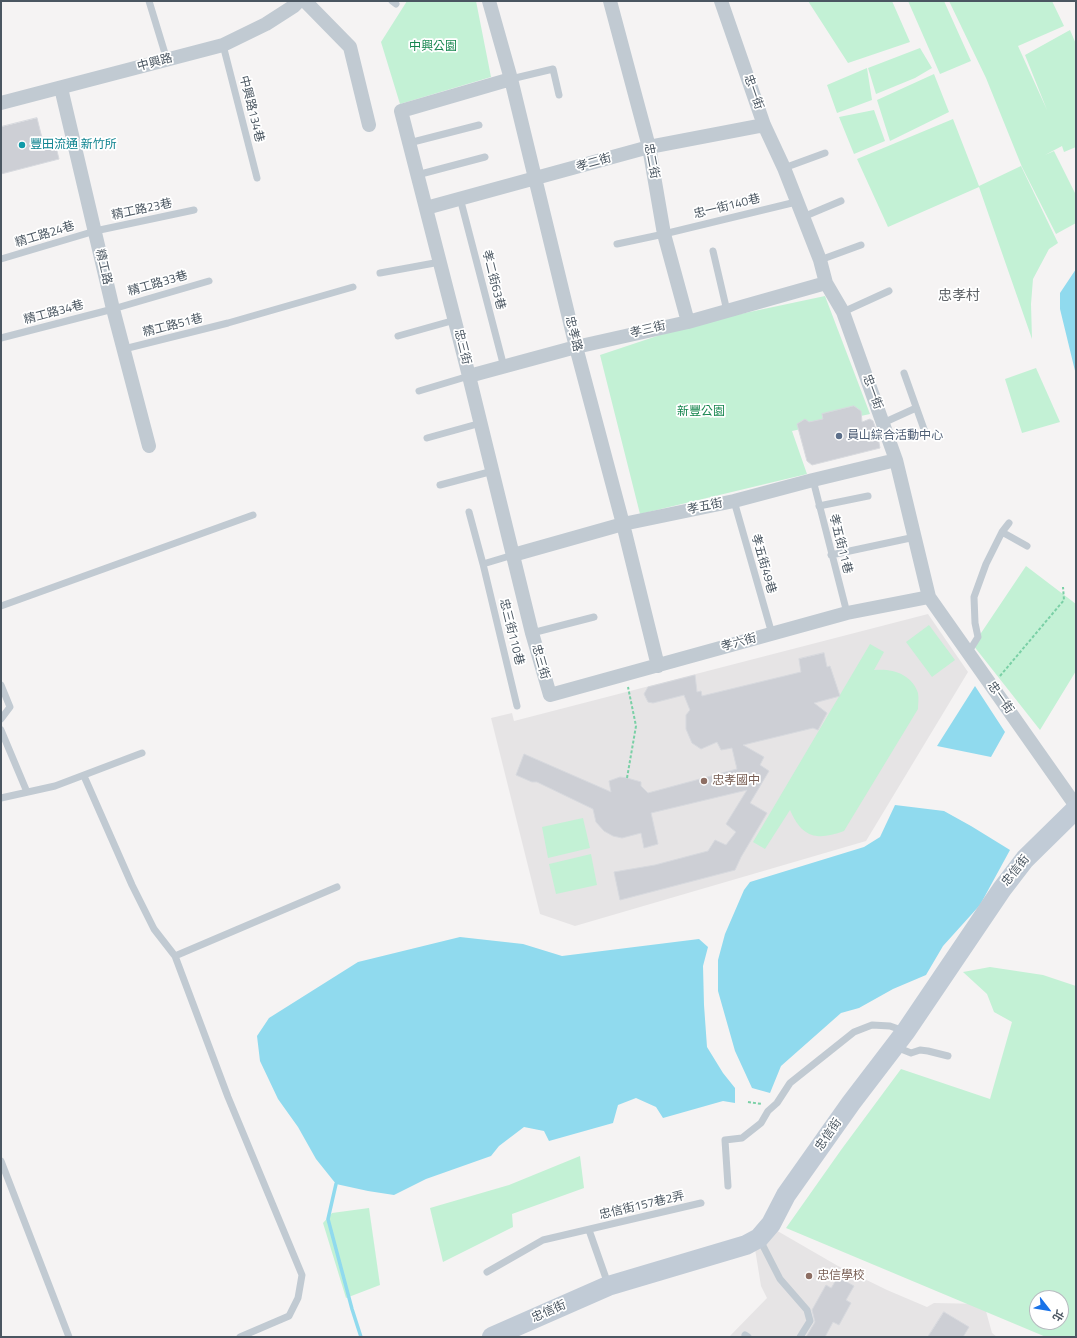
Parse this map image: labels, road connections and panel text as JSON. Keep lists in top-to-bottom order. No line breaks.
{"streets":{"street":["中興路","忠一街","忠二街","孝二街","精工路","孝三街","忠孝路","忠三街","孝五街","孝六街","忠信街"],"lane":["中興路134巷","忠一街140巷","精工路23巷","精工路24巷","孝二街63巷","精工路33巷","精工路34巷","精工路51巷","孝五街11巷","孝五街49巷","忠三街110巷","忠信街157巷2弄"]},"crossings":[["中興路","中興路134巷"],["中興路","精工路"],["忠一街","孝二街"],["忠一街","忠一街140巷"],["忠一街","孝三街"],["忠一街","孝五街"],["忠一街","孝六街"],["忠二街","孝二街"],["忠二街","忠一街140巷"],["忠二街","孝三街"],["孝二街","孝二街63巷"],["孝二街","忠孝路"],["孝二街","忠三街"],["精工路23巷","精工路24巷"],["精工路23巷","精工路"],["精工路24巷","精工路"],["精工路","精工路33巷"],["精工路","精工路34巷"],["精工路","精工路51巷"],["孝二街63巷","孝三街"],["精工路33巷","精工路34巷"],["孝三街","忠孝路"],["孝三街","忠三街"],["忠孝路","忠三街"],["忠孝路","孝五街"],["忠孝路","孝六街"],["忠三街","孝五街"],["忠三街","孝六街"],["孝五街","孝五街11巷"],["孝五街","孝五街49巷"],["孝五街11巷","孝六街"],["孝五街49巷","孝六街"]],"districts":["忠孝村"],"parks":["中興公園","新豐公園"],"places":["豐田流通 新竹所","員山綜合活動中心","忠孝國中","忠信學校"],"north":"bottom right"}
